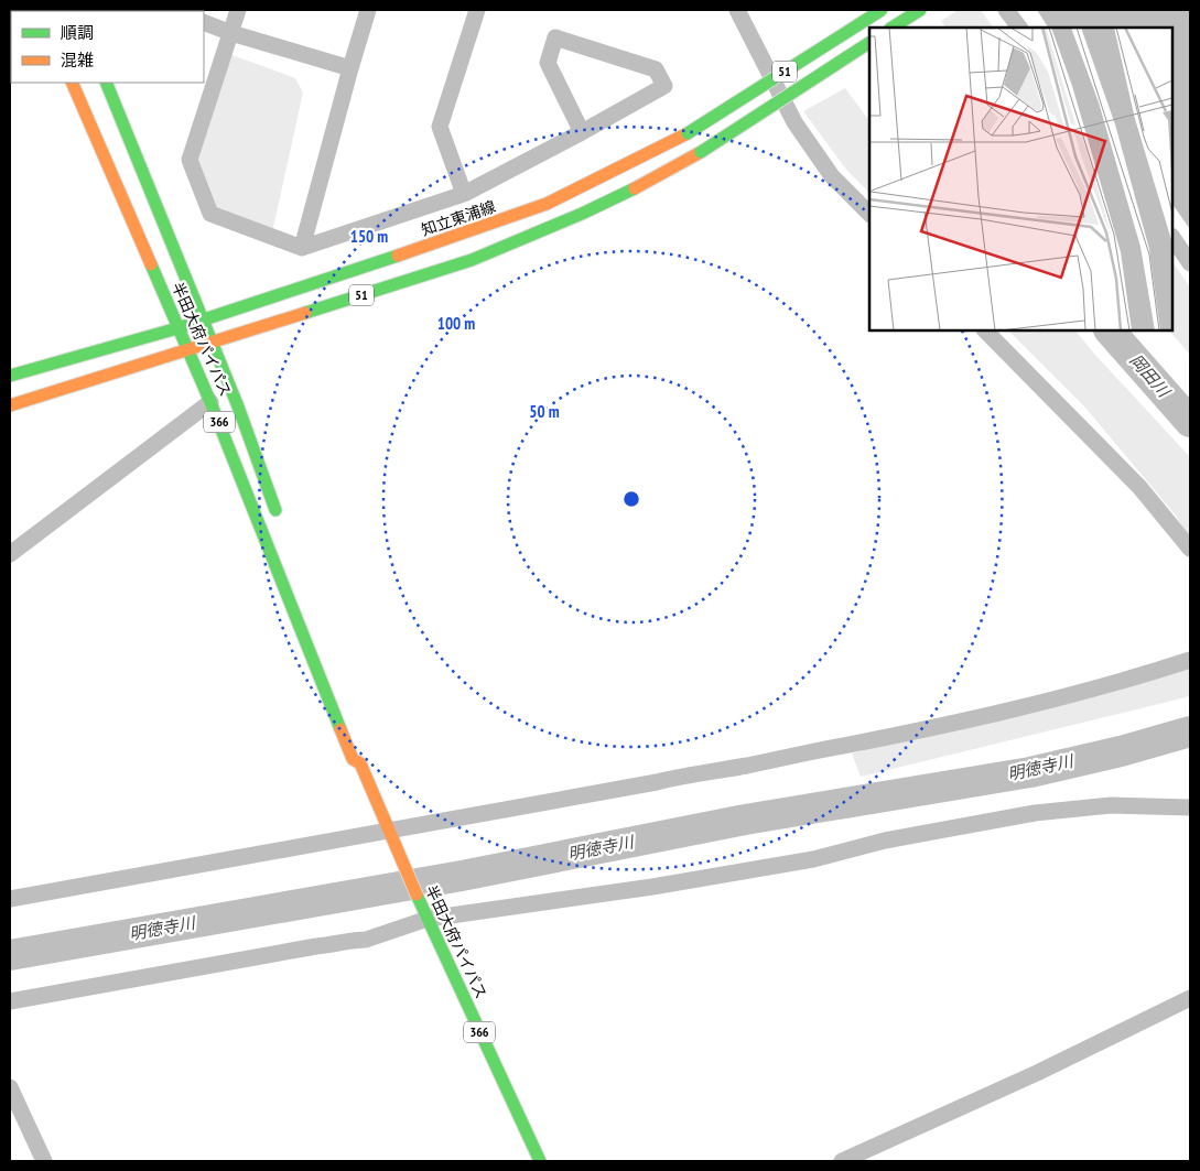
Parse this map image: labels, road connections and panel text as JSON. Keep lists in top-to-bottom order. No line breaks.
{"streets":{"main road":["51","知立東浦線","半田大府パイパス","366"]},"crossings":[["51","半田大府パイパス"],["知立東浦線","半田大府パイパス"]],"water":["岡田川","明徳寺川"],"legend":["順調","混雑"],"rings":["150 m","100 m","50 m"]}
